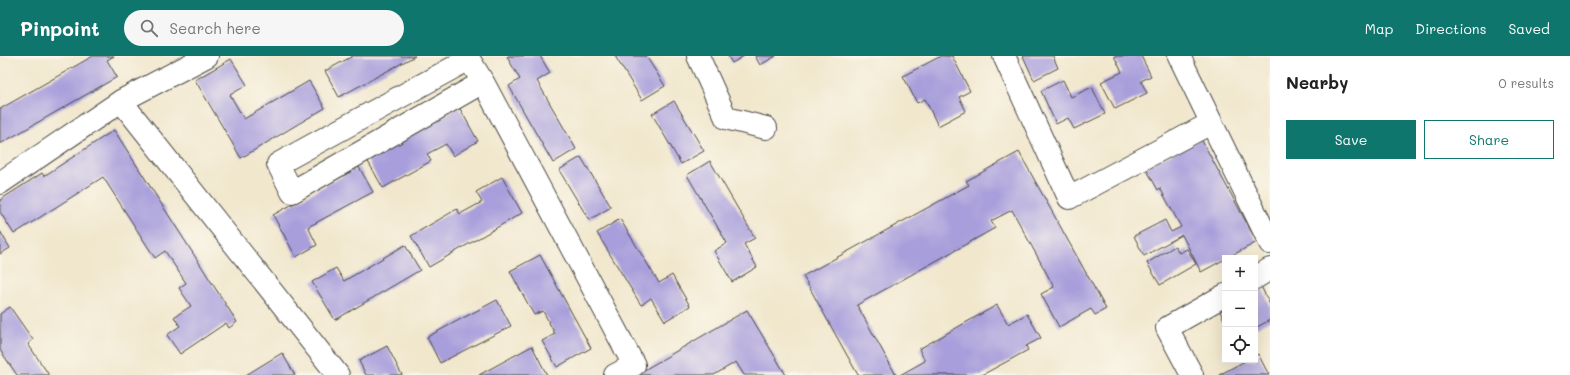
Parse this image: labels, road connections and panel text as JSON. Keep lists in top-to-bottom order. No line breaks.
{"page":{"header":"Pinpoint","search":"Search here","nav":["Map","Directions","Saved"],"heading":["Nearby","0 results"],"buttons":["Save","Share"],"map_buttons":["+","−"]}}
